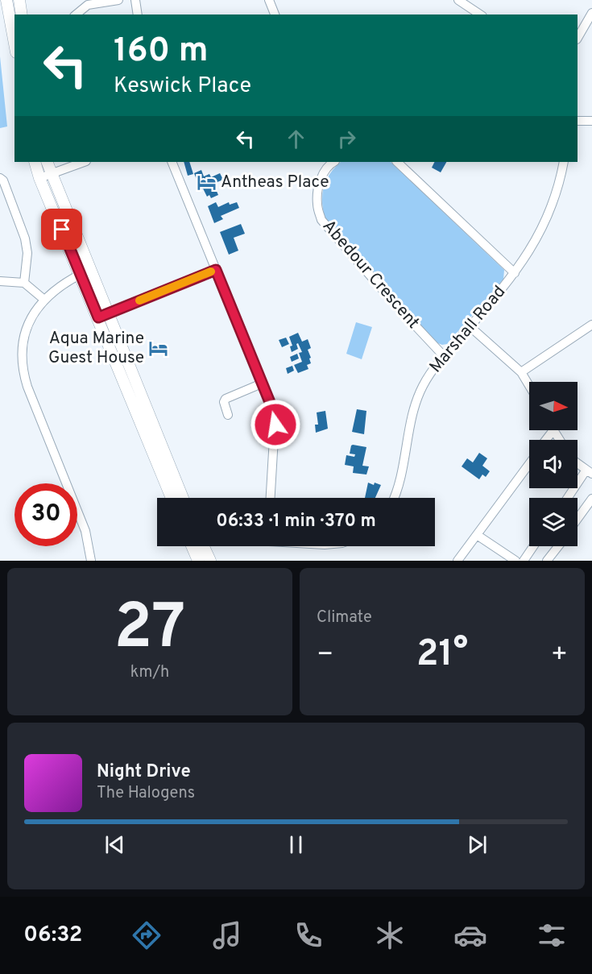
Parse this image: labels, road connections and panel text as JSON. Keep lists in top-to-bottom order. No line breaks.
{"streets":{"street":["Abedour Crescent","Marshall Road"]},"crossings":[["Abedour Crescent","Marshall Road"]],"places":{"hotel":["Antheas Place","Aqua Marine Guest House"]},"north":"right","page":{"turn":["160 m","Keswick Place"],"limit":"30","trip":"06:33 · 1 min · 370 m","tile":[["27","km/h"],"Climate"],"heat":["−","21°","+"],"song":["Night Drive","The Halogens"],"tabs":"06:32"}}
